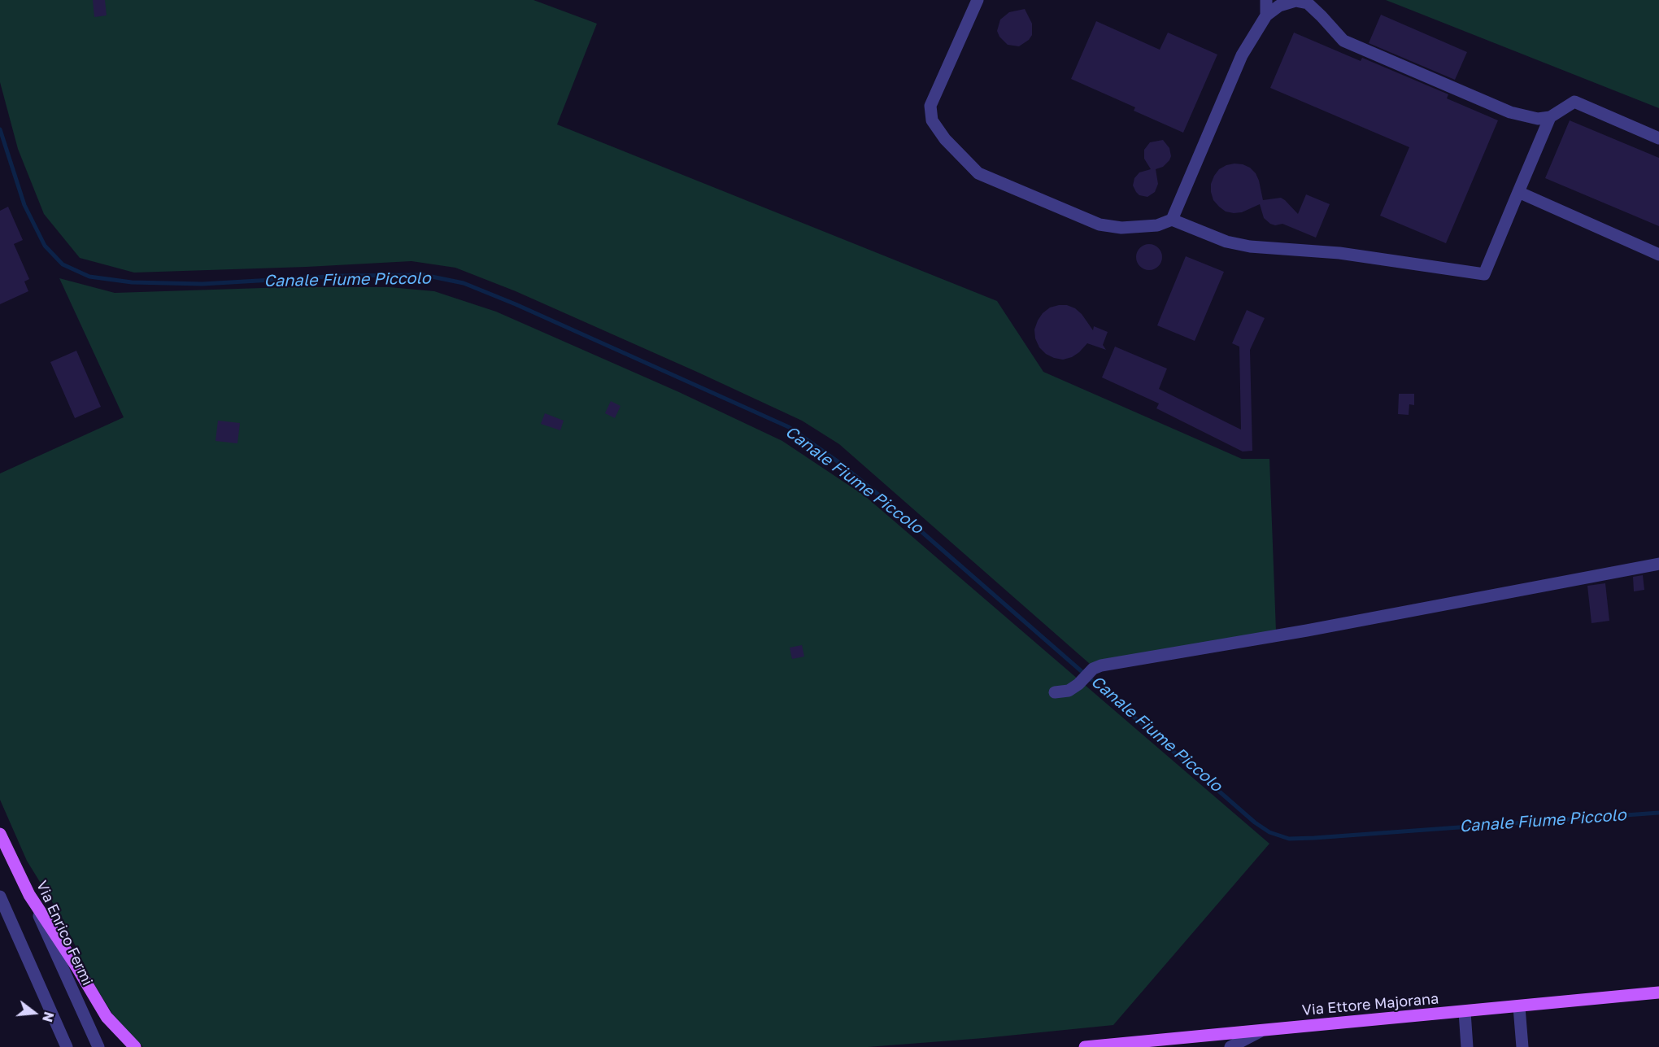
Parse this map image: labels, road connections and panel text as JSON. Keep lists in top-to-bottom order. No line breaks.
{"streets":{"main road":["Via Enrico Fermi","Via Ettore Majorana"]},"water":["Canale Fiume Piccolo"],"north":"right"}
